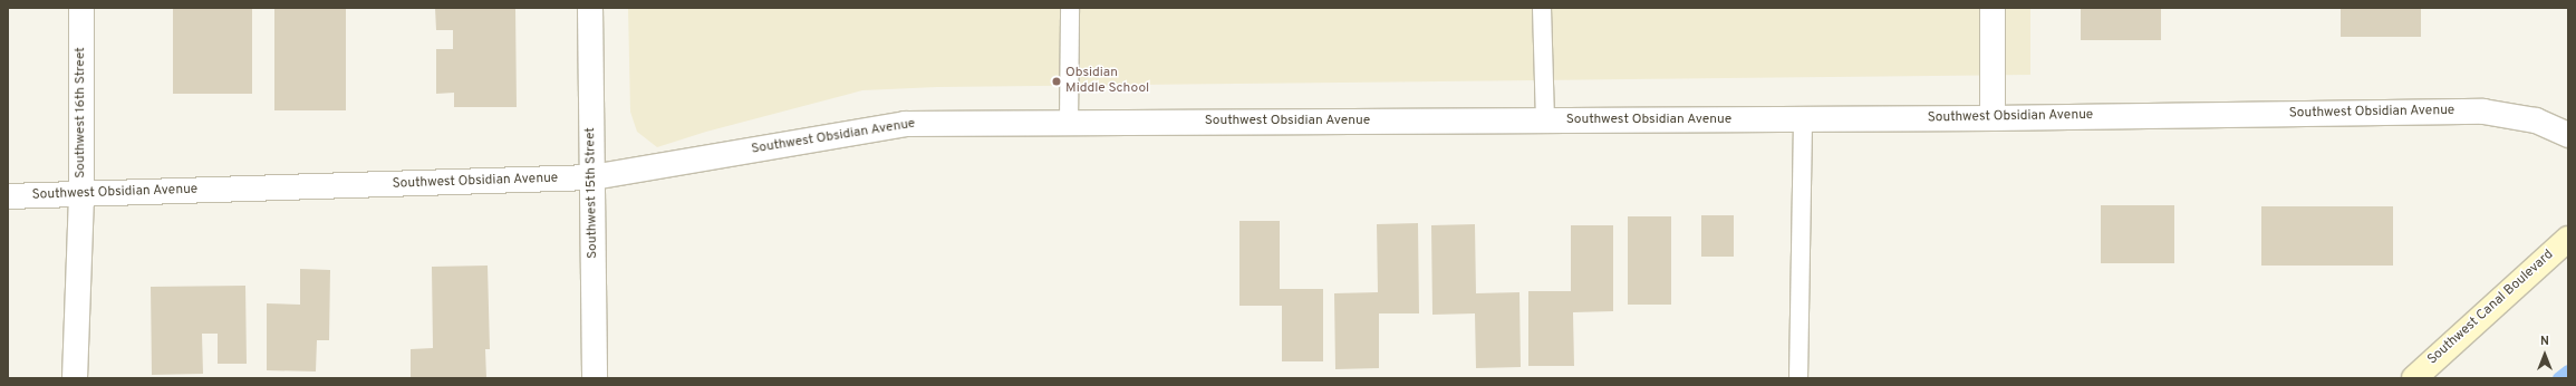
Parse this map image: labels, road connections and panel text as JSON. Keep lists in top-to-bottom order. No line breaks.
{"streets":{"main road":["Southwest Canal Boulevard"],"street":["Southwest 16th Street","Southwest Obsidian Avenue","Southwest 15th Street"]},"crossings":[["Southwest 16th Street","Southwest Obsidian Avenue"],["Southwest Obsidian Avenue","Southwest 15th Street"]],"places":["Obsidian Middle School"],"north":"top"}
